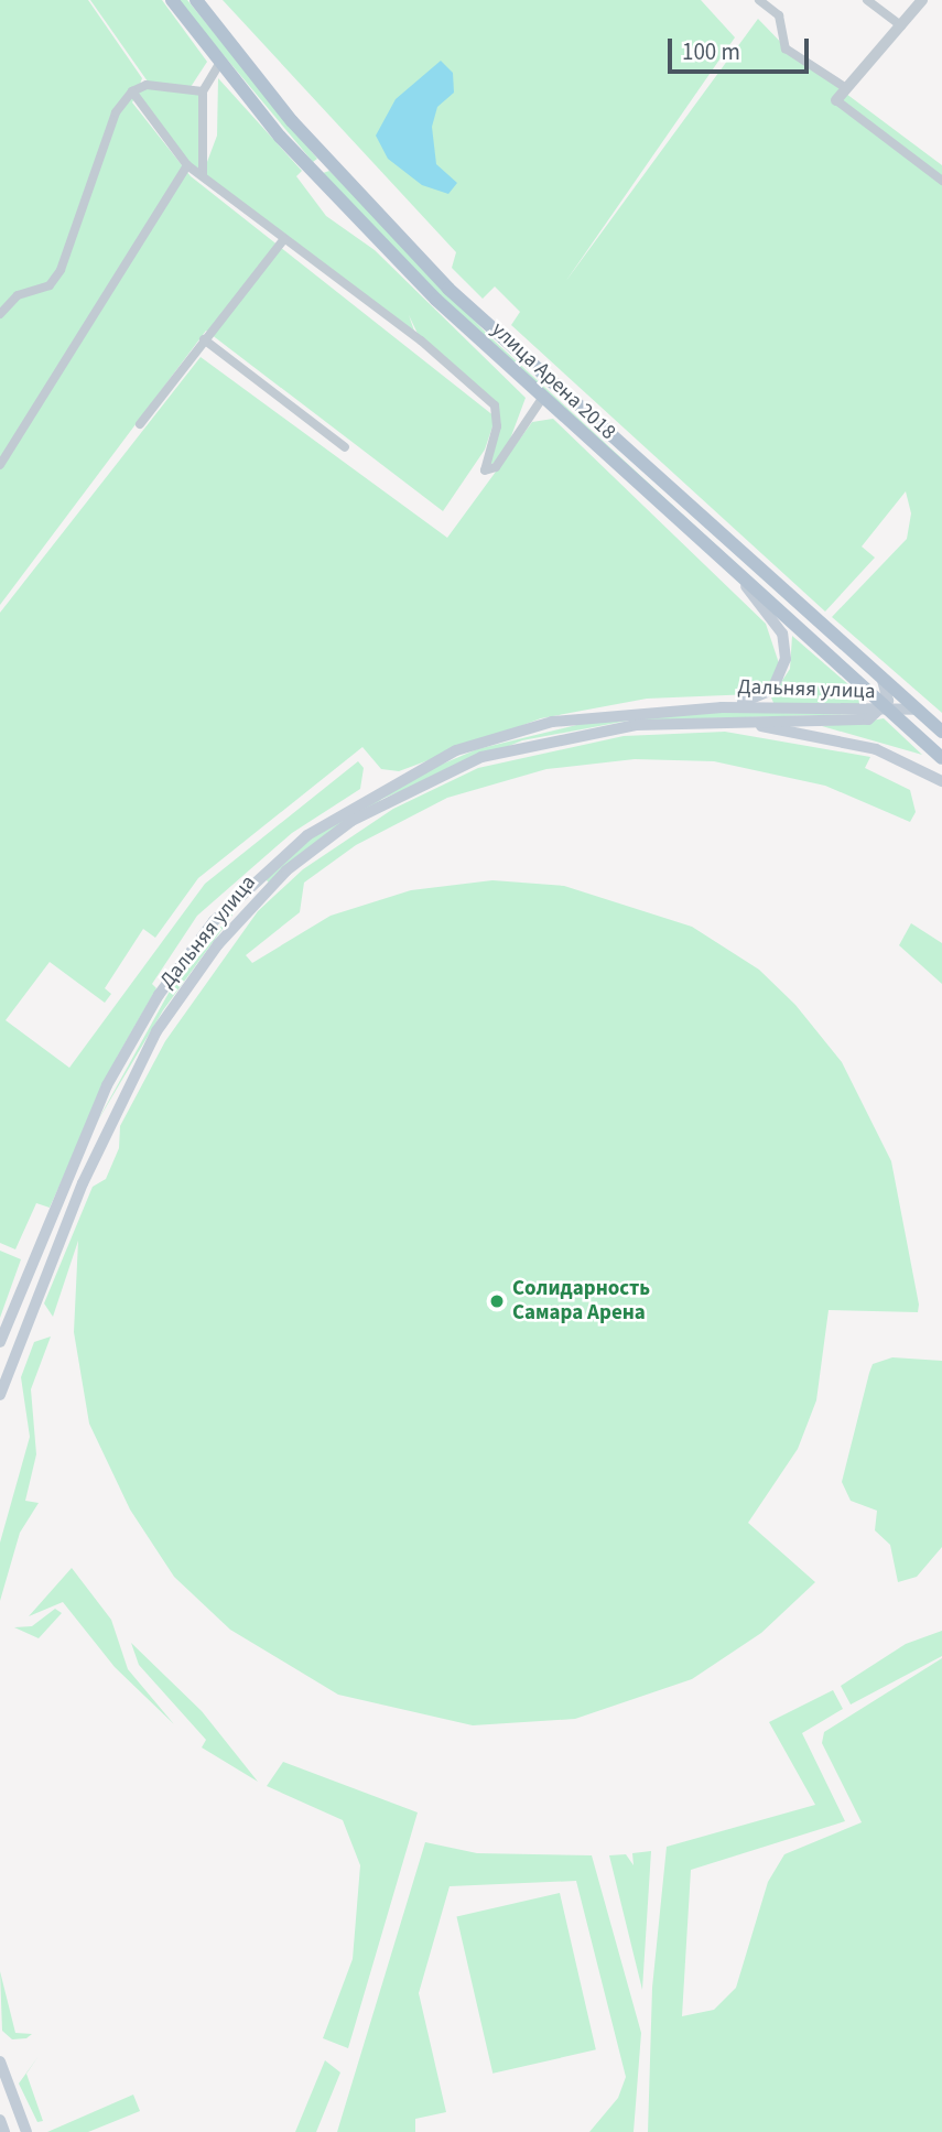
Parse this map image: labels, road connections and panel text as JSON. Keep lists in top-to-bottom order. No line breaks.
{"streets":{"main road":["улица Арена 2018","Дальняя улица"]},"crossings":[["улица Арена 2018","Дальняя улица"]],"places":["Солидарность Самара Арена"],"scale_bar":"100 m"}
